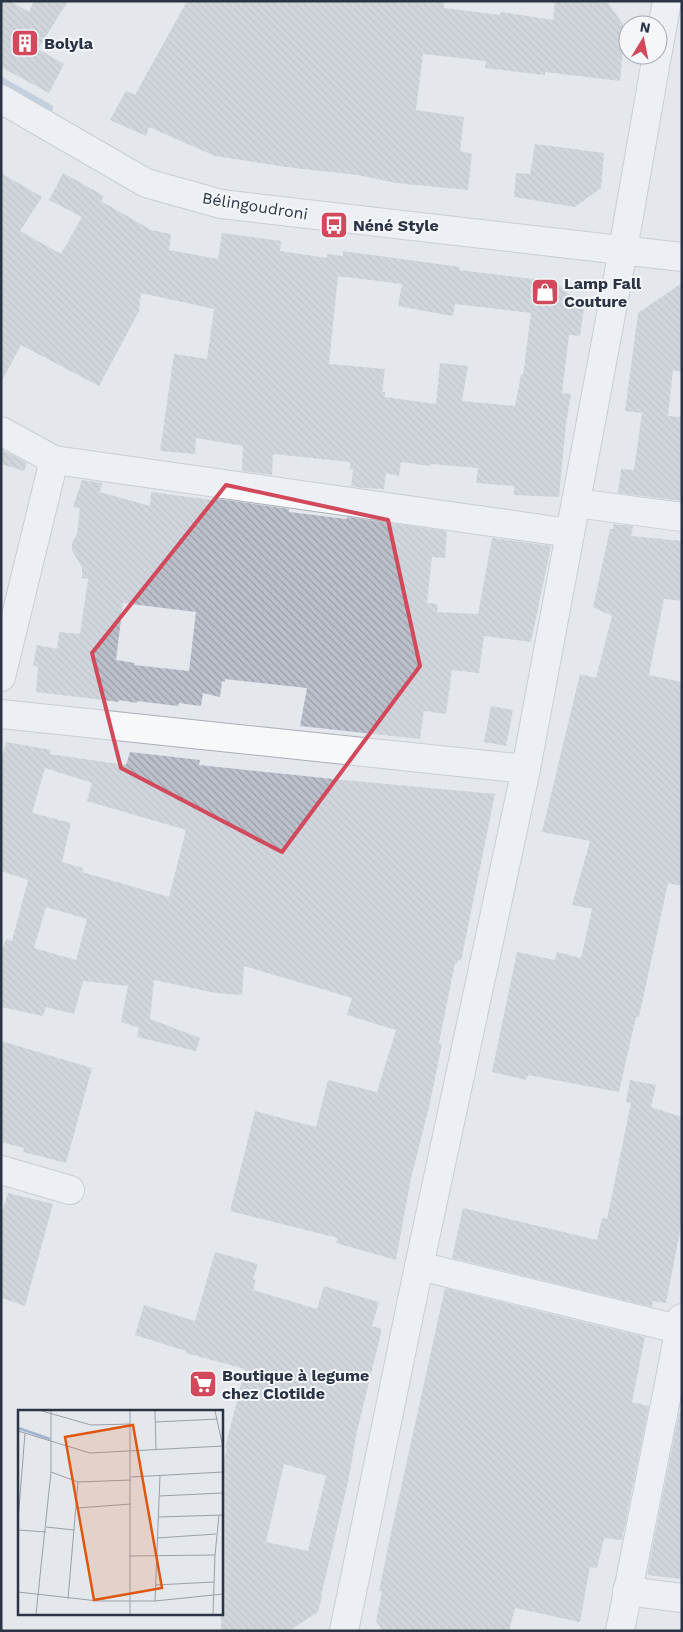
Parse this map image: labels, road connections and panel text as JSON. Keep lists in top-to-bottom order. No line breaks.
{"streets":{"street":["Bélingoudroni"]},"places":{"building":["Bolyla"],"bus stop":["Néné Style"],"shop":["Lamp Fall Couture"],"supermarket":["Boutique à legume chez Clotilde"]},"north":"top"}
